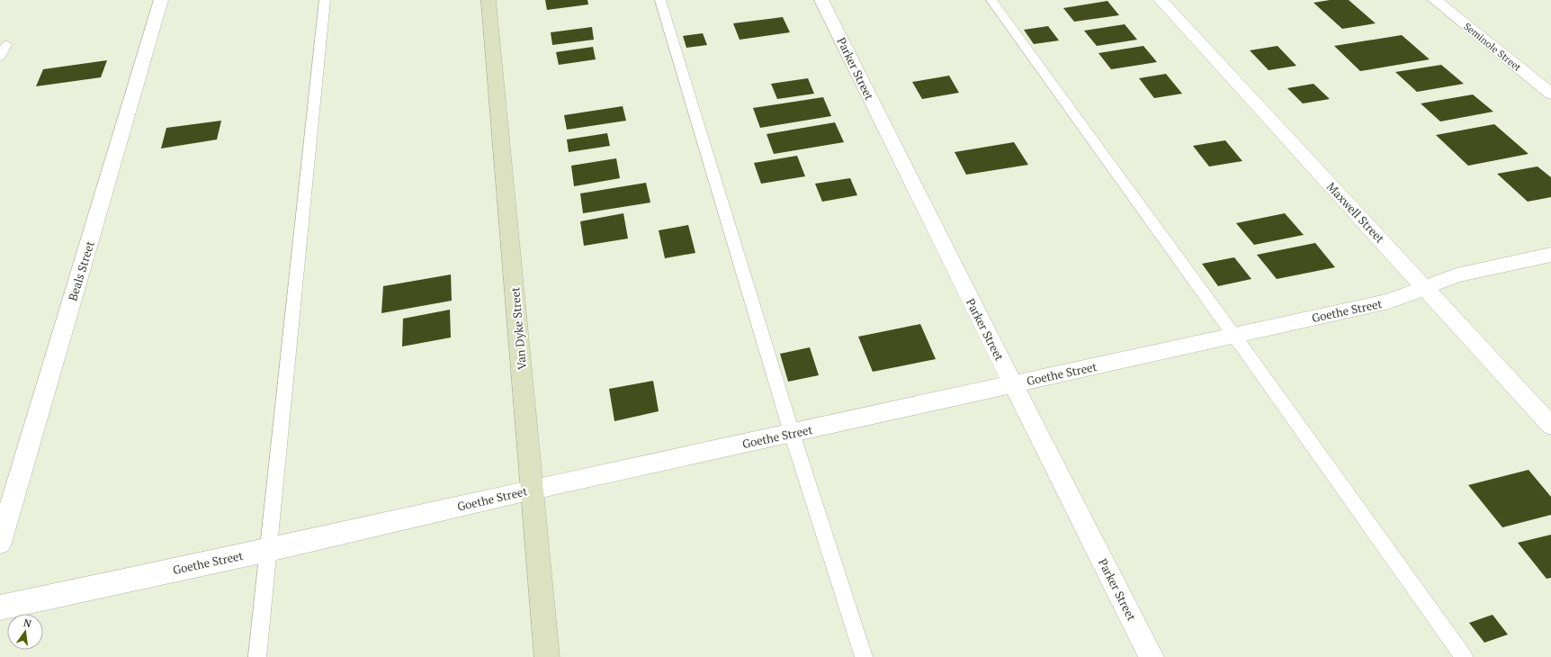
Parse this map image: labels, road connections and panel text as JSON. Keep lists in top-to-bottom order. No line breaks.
{"streets":{"main road":["Van Dyke Street"],"street":["Seminole Street","Parker Street","Maxwell Street","Beals Street","Goethe Street"]},"crossings":[["Parker Street","Goethe Street"],["Maxwell Street","Goethe Street"],["Goethe Street","Van Dyke Street"]],"north":"top"}
